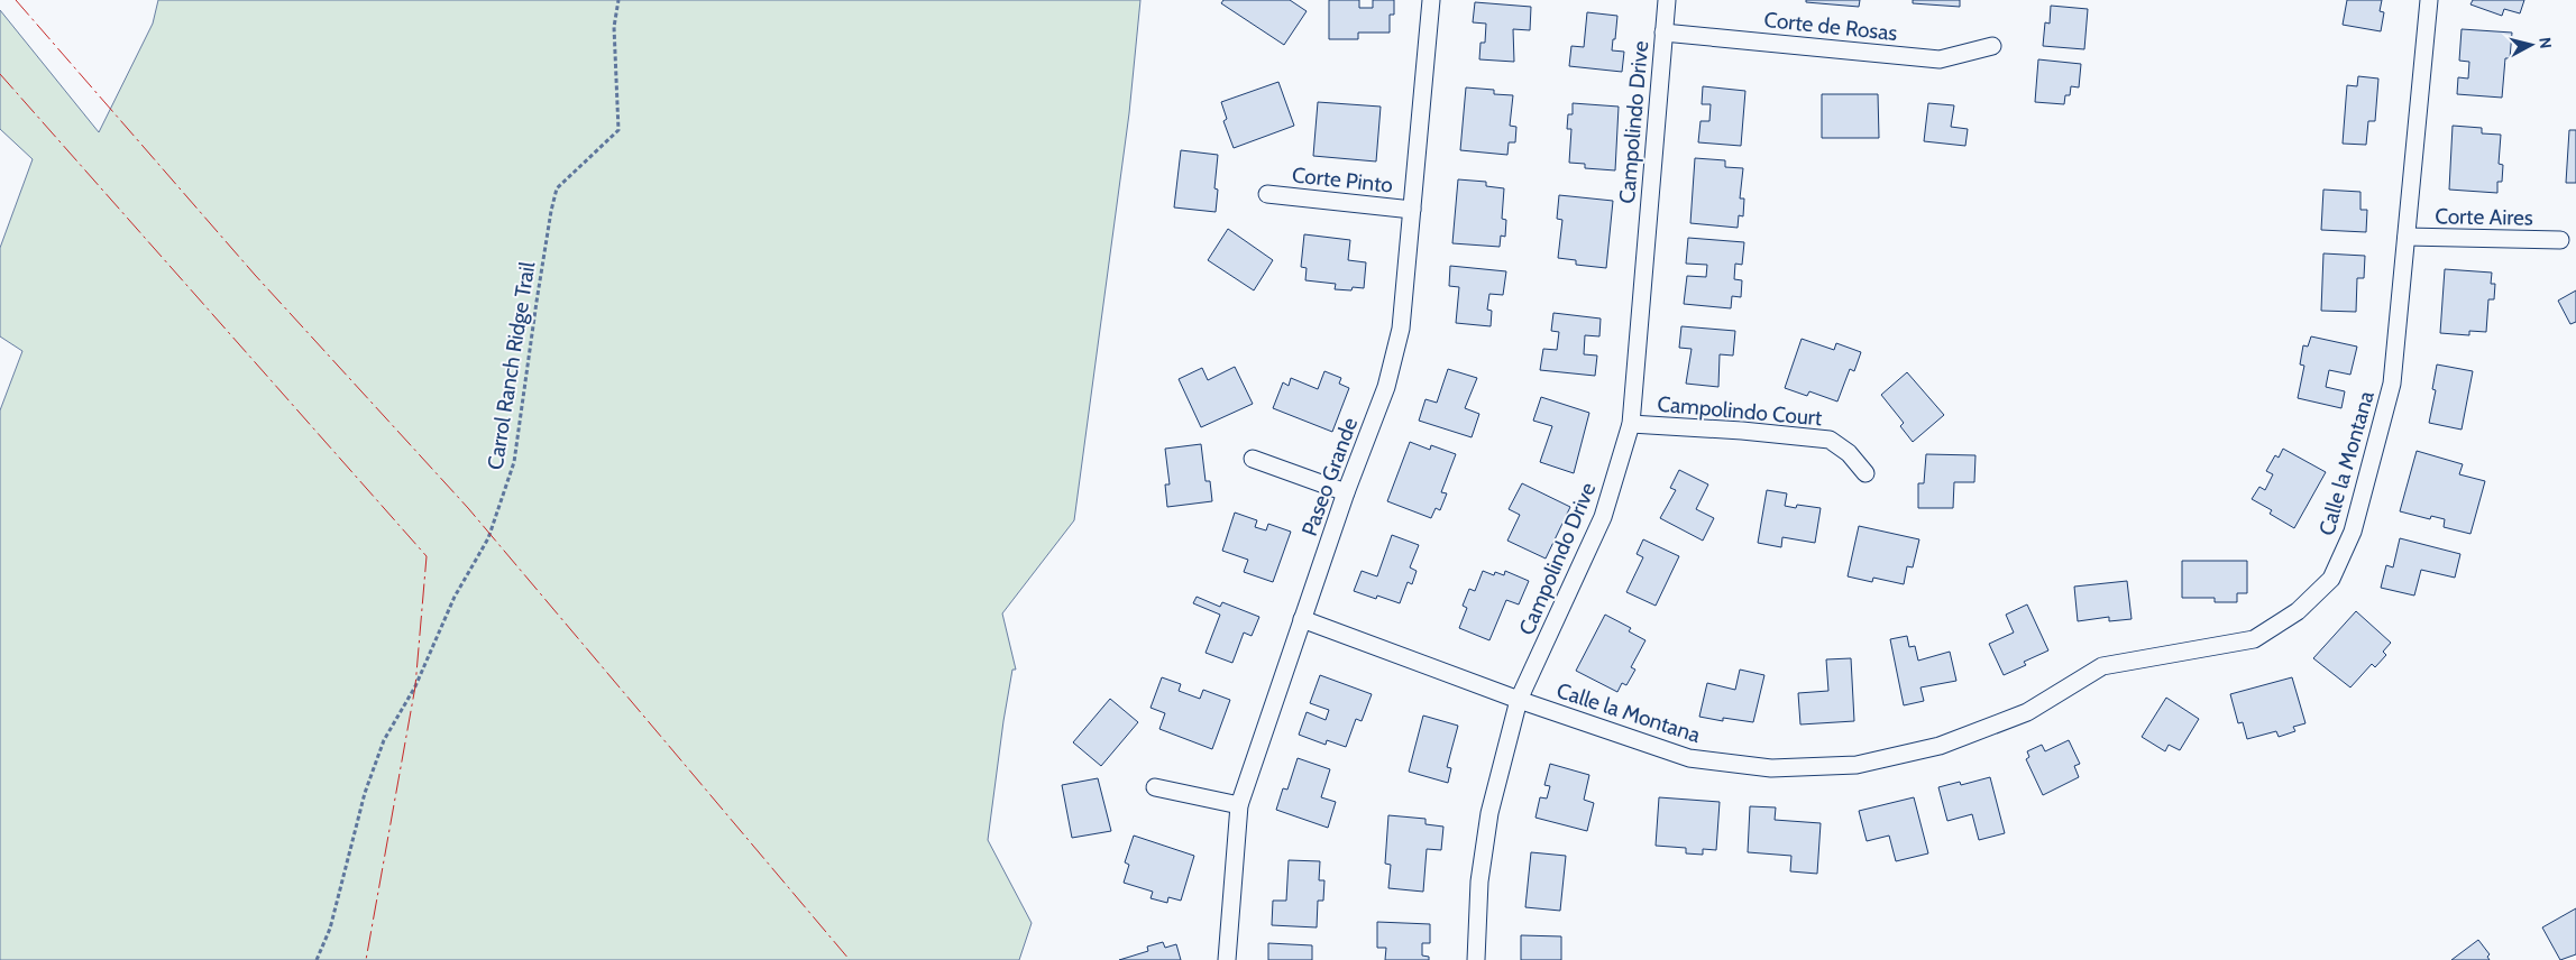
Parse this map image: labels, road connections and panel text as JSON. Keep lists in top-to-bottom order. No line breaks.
{"streets":{"street":["Corte de Rosas","Campolindo Drive","Corte Pinto","Corte Aires","Campolindo Court","Calle la Montana","Paseo Grande"],"path":["Carrol Ranch Ridge Trail"]},"crossings":[["Corte de Rosas","Campolindo Drive"],["Campolindo Drive","Campolindo Court"],["Campolindo Drive","Calle la Montana"],["Corte Pinto","Paseo Grande"],["Corte Aires","Calle la Montana"],["Calle la Montana","Paseo Grande"]],"north":"right"}
